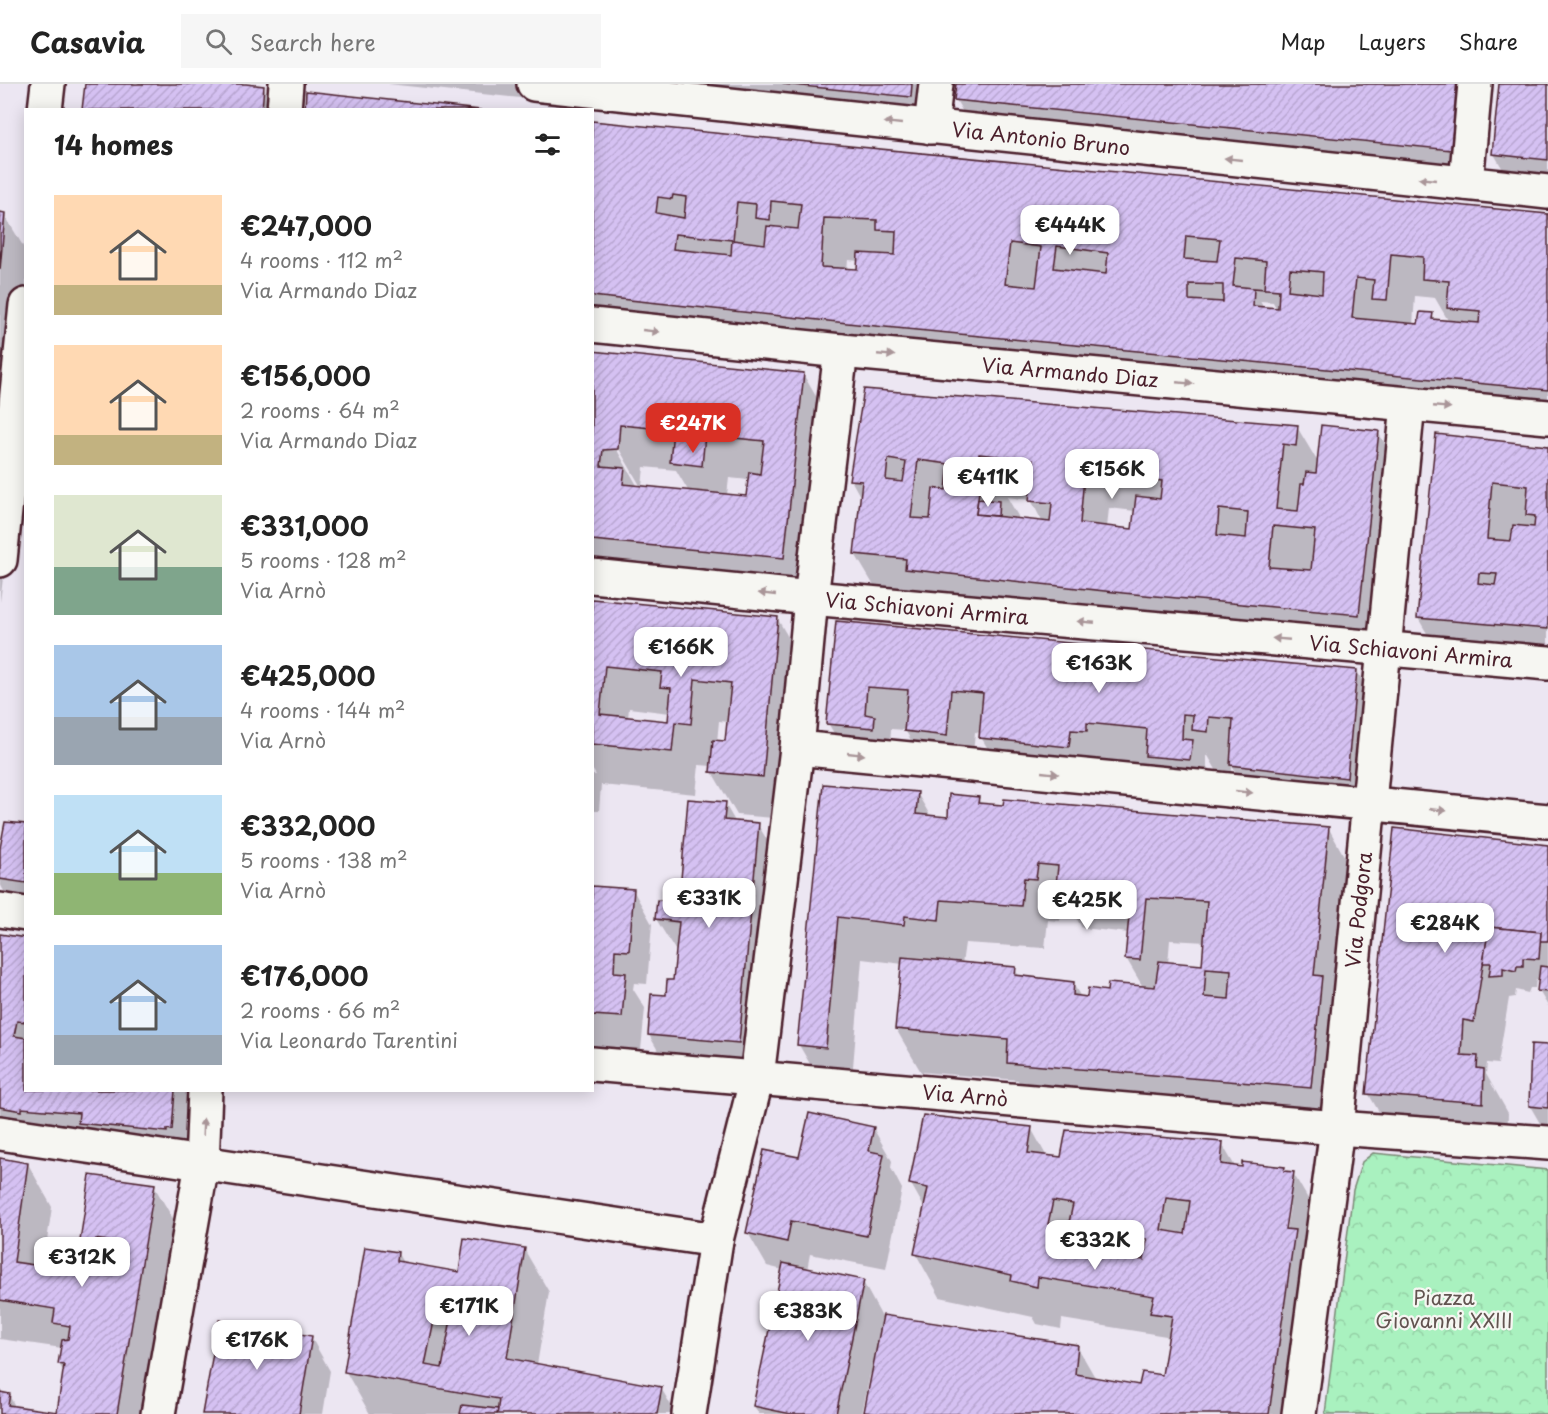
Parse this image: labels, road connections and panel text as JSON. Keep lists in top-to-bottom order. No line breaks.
{"streets":{"street":["Via Antonio Bruno","Via Armando Diaz","Via Schiavoni Armira","Via Podgora","Via Arnò"]},"crossings":[["Via Armando Diaz","Via Podgora"],["Via Schiavoni Armira","Via Podgora"],["Via Podgora","Via Arnò"]],"one_way":["Via Antonio Bruno","Via Armando Diaz"],"parks":["Piazza Giovanni XXIII"],"page":{"header":"Casavia","search":"Search here","nav":["Map","Layers","Share"],"heading":"14 homes","list":[{"name":"€247,000","note":"4 rooms · 112 m² · Via Armando Diaz"},{"name":"€156,000","note":"2 rooms · 64 m² · Via Armando Diaz"},{"name":"€331,000","note":"5 rooms · 128 m² · Via Arnò"},{"name":"€425,000","note":"4 rooms · 144 m² · Via Arnò"},{"name":"€332,000","note":"5 rooms · 138 m² · Via Arnò"},{"name":"€176,000","note":"2 rooms · 66 m² · Via Leonardo Tarentini"}],"price":["€444K","€247K","€156K","€411K","€166K","€163K","€331K","€425K","€284K","€332K","€312K","€171K","€383K","€176K"]}}
